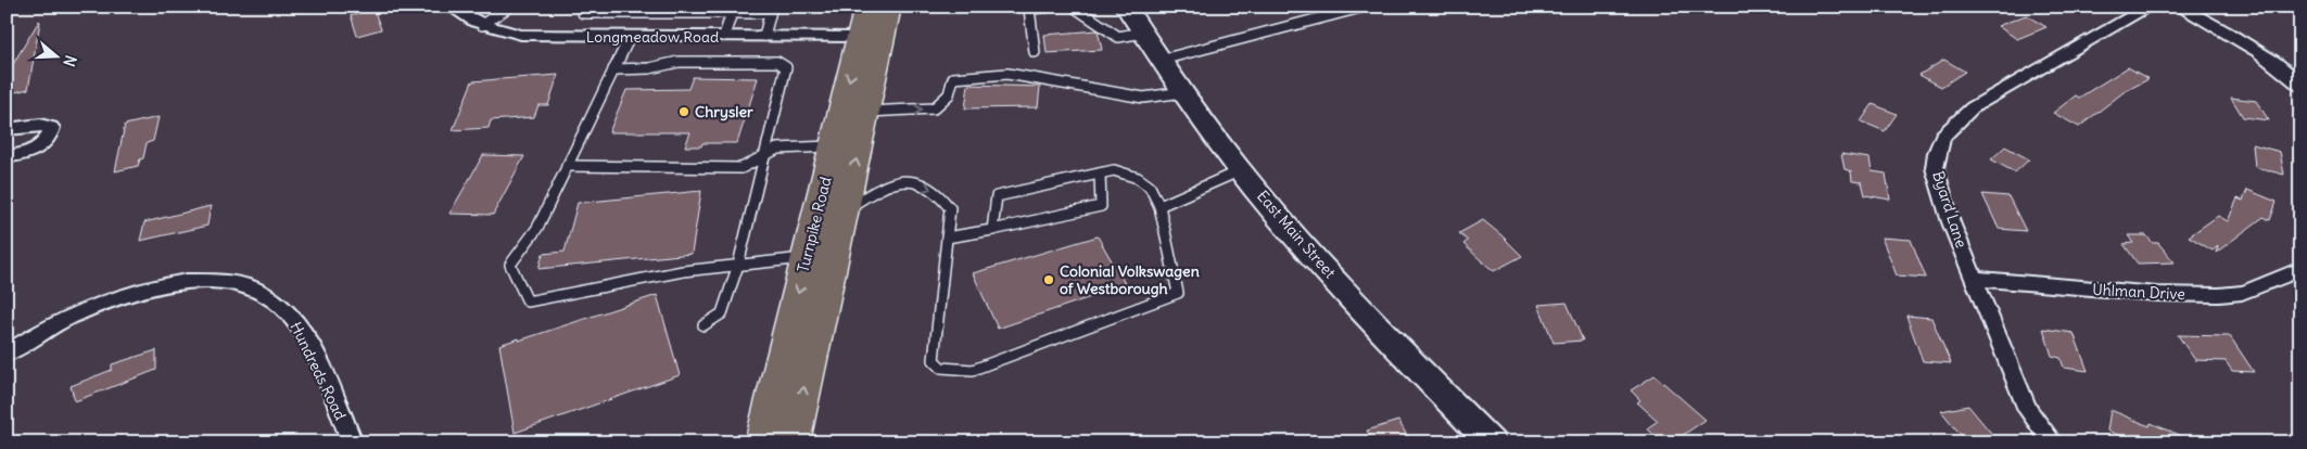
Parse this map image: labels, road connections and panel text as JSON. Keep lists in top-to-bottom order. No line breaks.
{"streets":{"highway":["Turnpike Road"],"main road":["East Main Street"],"street":["Longmeadow Road","Byard Lane","Uhlman Drive","Hundreds Road"]},"crossings":[["Longmeadow Road","Turnpike Road"],["Byard Lane","Uhlman Drive"]],"places":["Chrysler","Colonial Volkswagen of Westborough"],"north":"right"}
